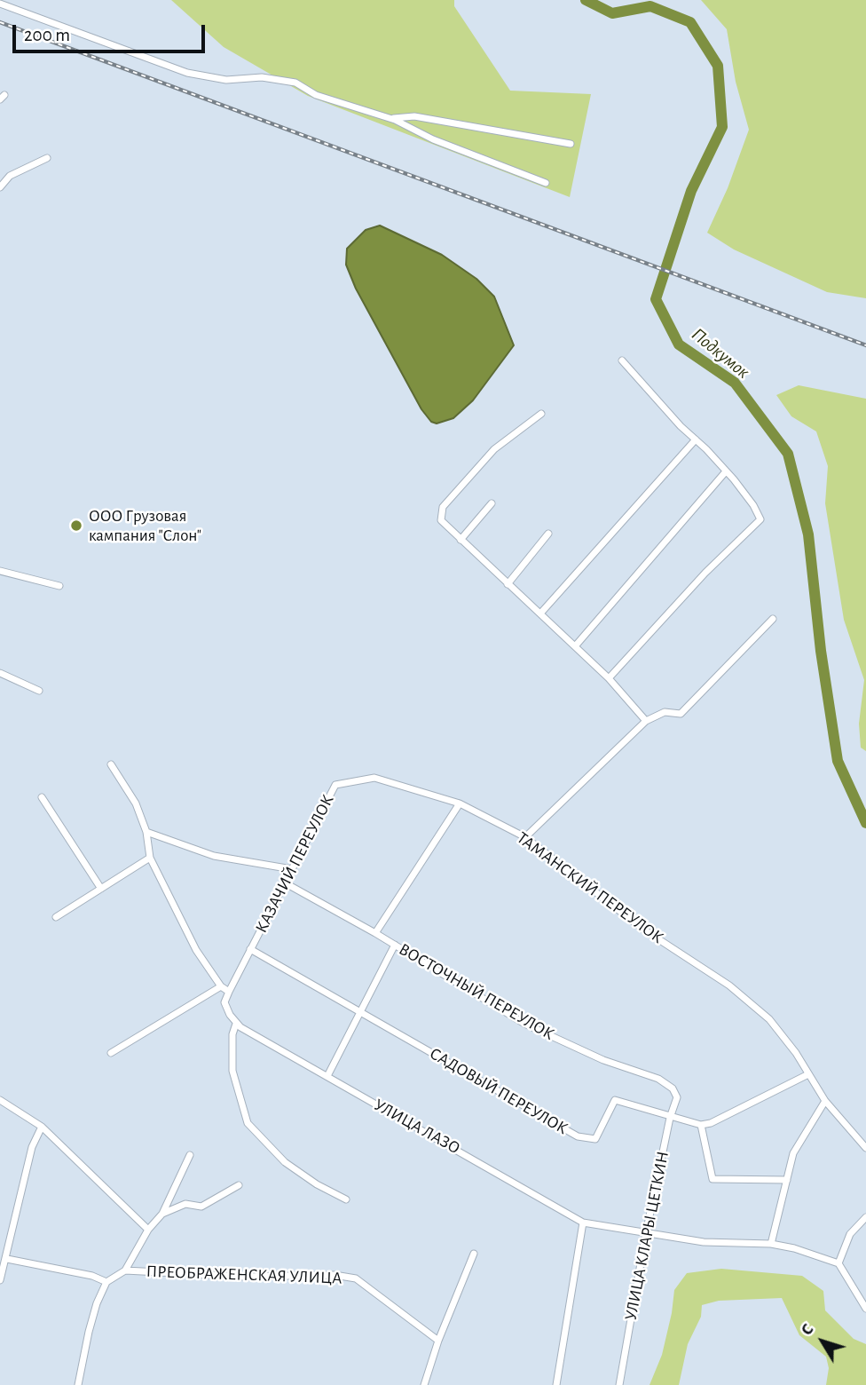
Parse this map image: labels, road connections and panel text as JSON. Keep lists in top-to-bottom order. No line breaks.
{"streets":{"street":["КАЗАЧИЙ ПЕРЕУЛОК","ТАМАНСКИЙ ПЕРЕУЛОК","ВОСТОЧНЫЙ ПЕРЕУЛОК","САДОВЫЙ ПЕРЕУЛОК","УЛИЦА ЛАЗО","УЛИЦА КЛАРЫ ЦЕТКИН","ПРЕОБРАЖЕНСКАЯ УЛИЦА"]},"crossings":[["КАЗАЧИЙ ПЕРЕУЛОК","ТАМАНСКИЙ ПЕРЕУЛОК"],["КАЗАЧИЙ ПЕРЕУЛОК","ВОСТОЧНЫЙ ПЕРЕУЛОК"],["КАЗАЧИЙ ПЕРЕУЛОК","САДОВЫЙ ПЕРЕУЛОК"],["ВОСТОЧНЫЙ ПЕРЕУЛОК","УЛИЦА КЛАРЫ ЦЕТКИН"],["САДОВЫЙ ПЕРЕУЛОК","УЛИЦА КЛАРЫ ЦЕТКИН"],["УЛИЦА ЛАЗО","УЛИЦА КЛАРЫ ЦЕТКИН"]],"water":["Подкумок"],"places":["ООО Грузовая кампания \"Слон\""],"scale_bar":"200 m","north":"top left"}
